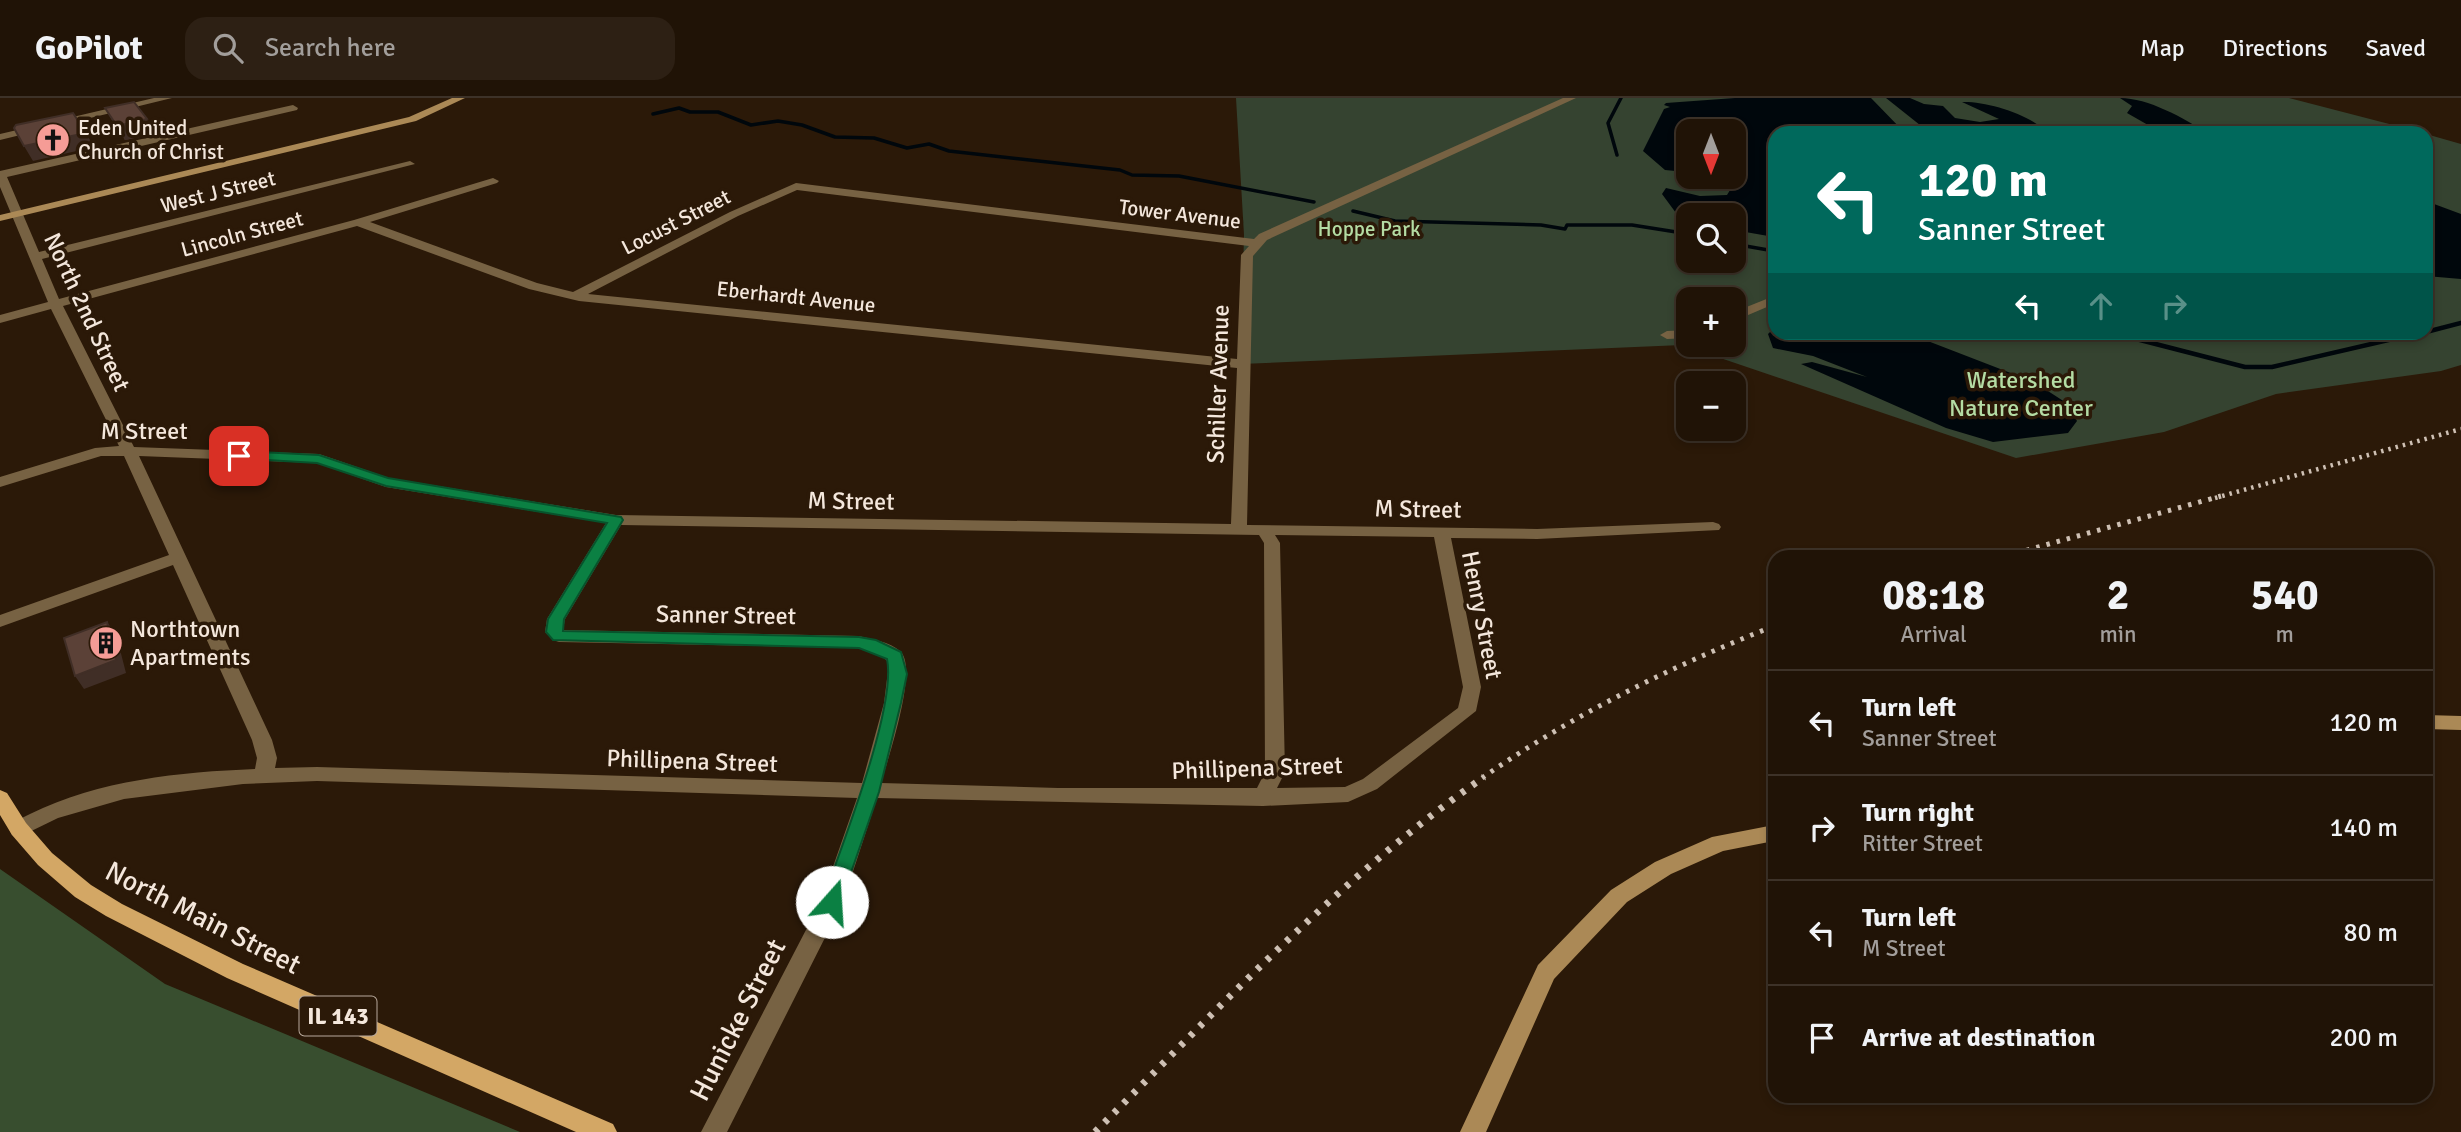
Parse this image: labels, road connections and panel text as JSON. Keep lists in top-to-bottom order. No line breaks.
{"streets":{"main road":["North Main Street","IL 143"],"street":["West J Street","Tower Avenue","Locust Street","Lincoln Street","Eberhardt Avenue","North 2nd Street","Schiller Avenue","M Street","Sanner Street","Henry Street","Phillipena Street","Hunicke Street"]},"crossings":[["West J Street","North 2nd Street"],["Tower Avenue","Locust Street"],["Tower Avenue","Schiller Avenue"],["Locust Street","Eberhardt Avenue"],["Lincoln Street","Eberhardt Avenue"],["Lincoln Street","North 2nd Street"],["Eberhardt Avenue","Schiller Avenue"],["North 2nd Street","M Street"],["North 2nd Street","Phillipena Street"],["Schiller Avenue","M Street"],["M Street","Sanner Street"],["M Street","Henry Street"],["Sanner Street","Hunicke Street"],["Henry Street","Phillipena Street"],["Phillipena Street","North Main Street"],["Phillipena Street","Hunicke Street"]],"parks":["Hoppe Park","Watershed Nature Center"],"places":{"church":["Eden United Church of Christ"],"building":["Northtown Apartments"]},"north":"bottom","page":{"header":"GoPilot","search":"Search here","nav":["Map","Directions","Saved"],"map_buttons":["+","−"],"turn":["120 m","Sanner Street"],"eta":["08:18","Arrival","2","min","540","m"],"list":[{"name":"Turn left","note":"Sanner Street","value":"120 m"},{"name":"Turn right","note":"Ritter Street","value":"140 m"},{"name":"Turn left","note":"M Street","value":"80 m"},{"name":"Arrive at destination","value":"200 m"}]}}
